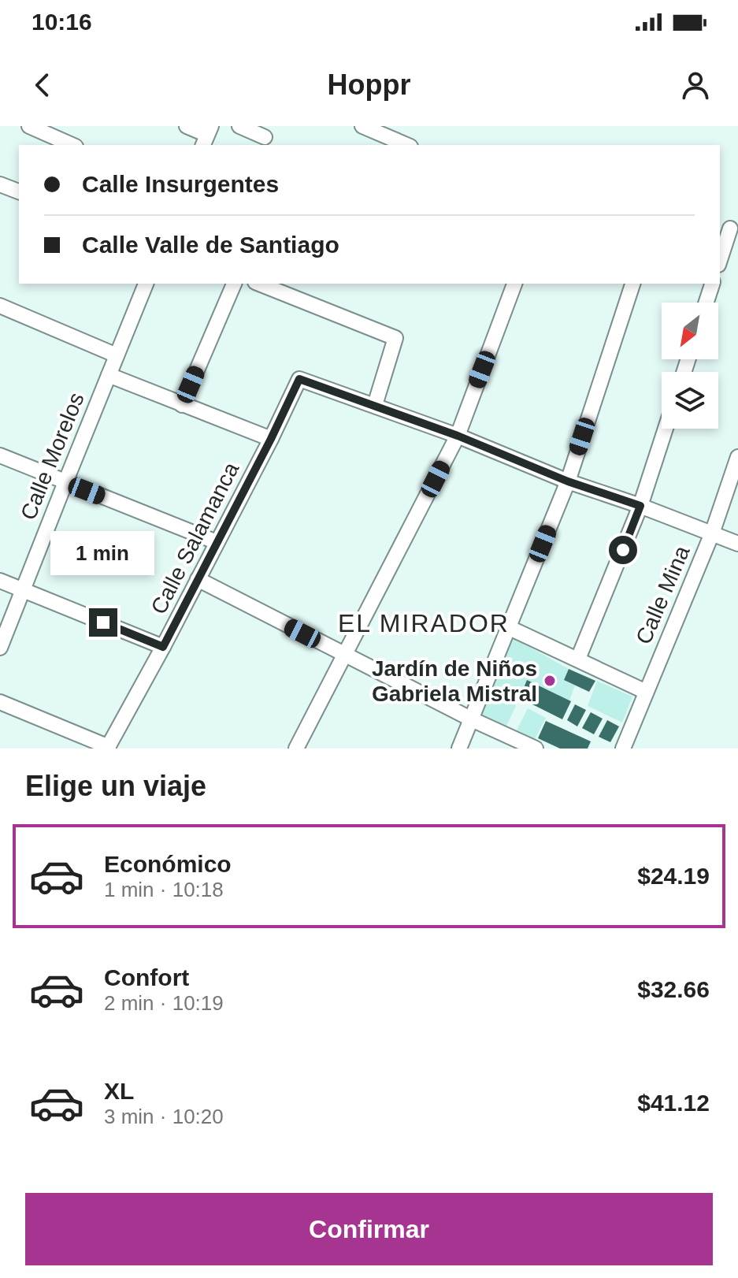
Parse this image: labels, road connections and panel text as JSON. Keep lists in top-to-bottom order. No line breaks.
{"streets":{"street":["Calle Morelos","Calle Salamanca","Calle Mina"]},"districts":["EL MIRADOR"],"places":["Jardín de Niños Gabriela Mistral"],"north":"bottom left","page":{"status":"10:16","header":"Hoppr","banner":["Calle Insurgentes","Calle Valle de Santiago"],"bubble":"1 min","heading":"Elige un viaje","list":[{"name":"Económico","note":"1 min · 10:18","value":"$24.19"},{"name":"Confort","note":"2 min · 10:19","value":"$32.66"},{"name":"XL","note":"3 min · 10:20","value":"$41.12"}],"buttons":"Confirmar"}}
